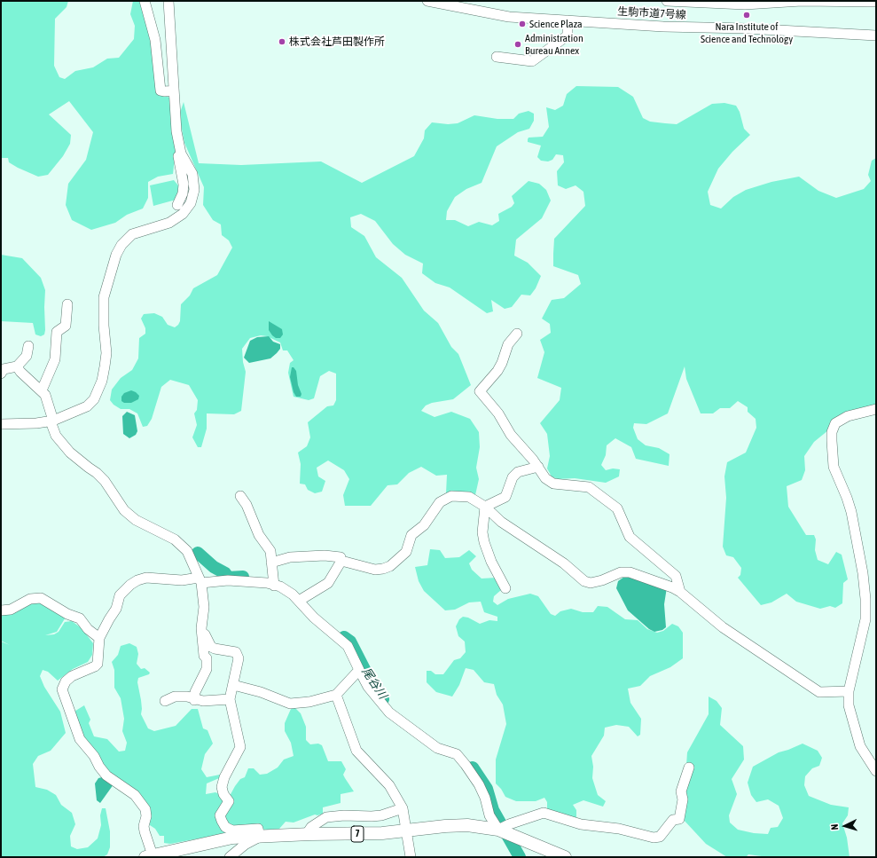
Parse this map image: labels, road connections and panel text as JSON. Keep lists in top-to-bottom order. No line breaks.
{"streets":{"main road":["7"],"street":["生駒市道7号線"]},"water":["尾谷川"],"places":["Nara Institute of Science and Technology","Science Plaza","株式会社芦田製作所","Administration Bureau Annex"],"north":"left"}
